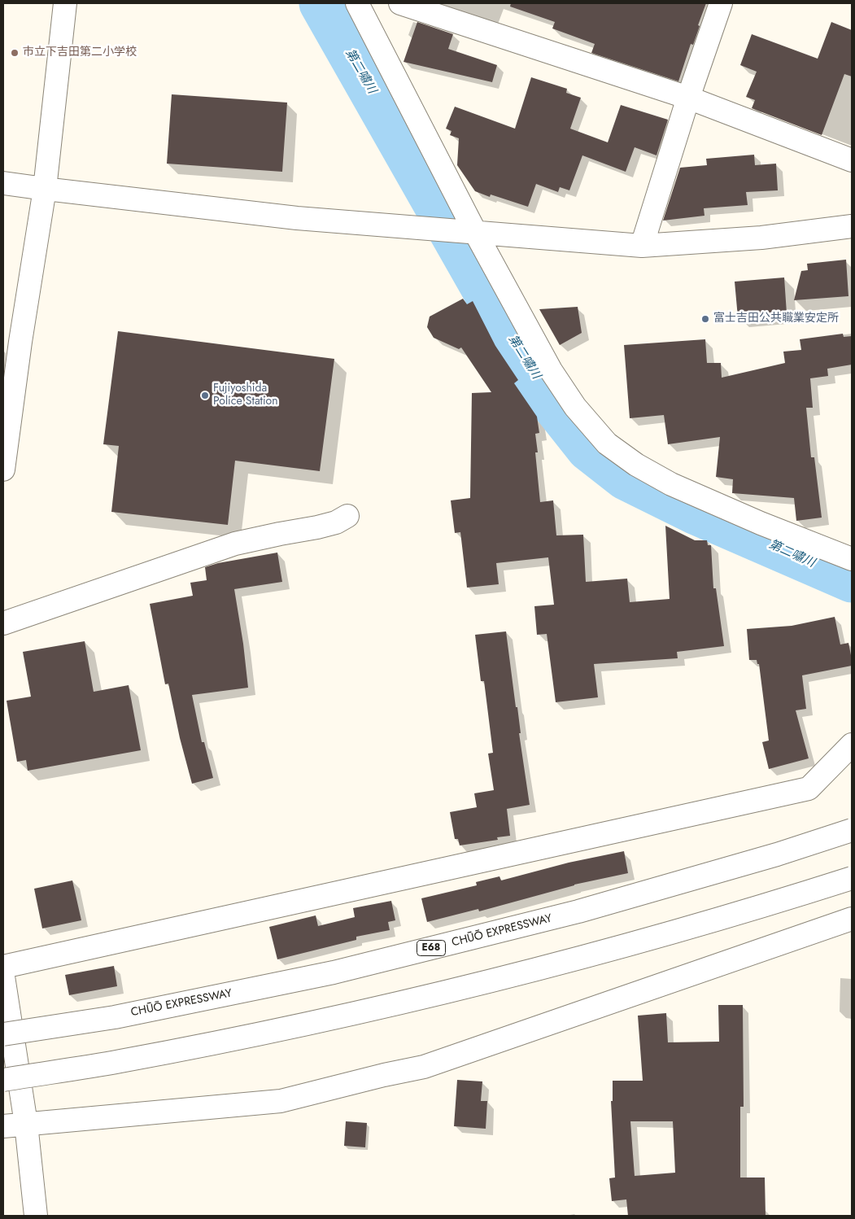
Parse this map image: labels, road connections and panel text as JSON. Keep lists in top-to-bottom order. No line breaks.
{"streets":{"main road":["CHŪŌ EXPRESSWAY","E68"]},"water":["第二嘯川"],"places":["市立下吉田第二小学校","富士吉田公共職業安定所","Fujiyoshida Police Station"]}
